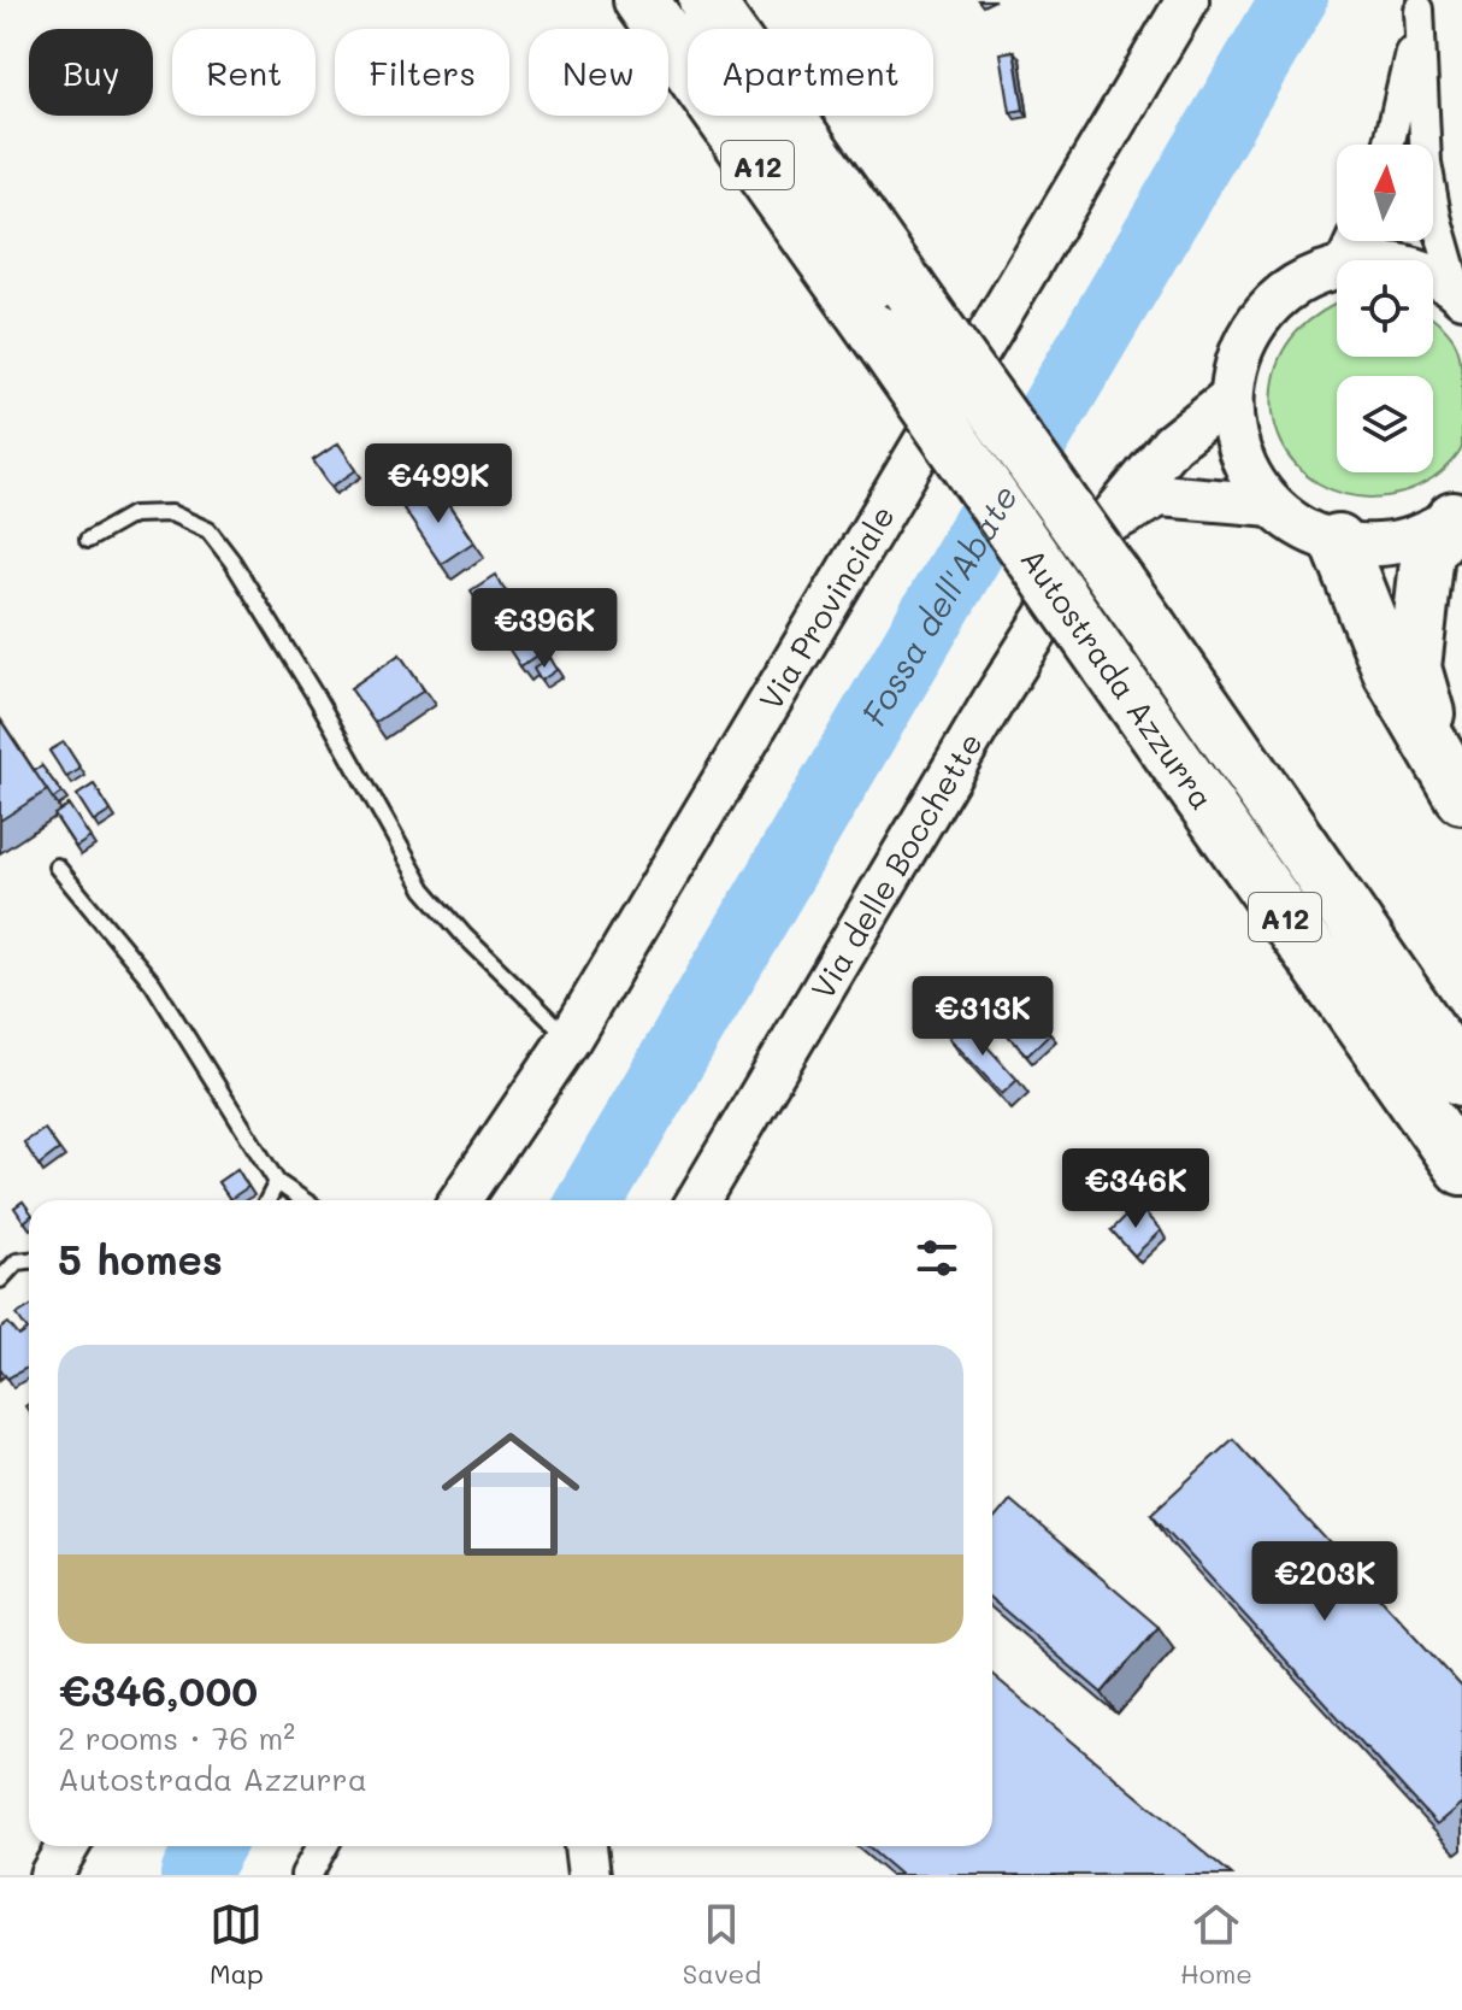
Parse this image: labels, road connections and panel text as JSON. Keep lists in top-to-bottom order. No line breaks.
{"streets":{"highway":["A12","Autostrada Azzurra"],"main road":["Via Provinciale","Via delle Bocchette"]},"water":["Fossa dell'Abate"],"north":"top","page":{"chip":["Buy","Rent","Filters","New","Apartment"],"price":["€499K","€396K","€313K","€346K","€203K"],"heading":"5 homes","list":[{"name":"€346,000","note":"2 rooms · 76 m² · Autostrada Azzurra"}],"tabs":["Map","Saved","Home"]}}
